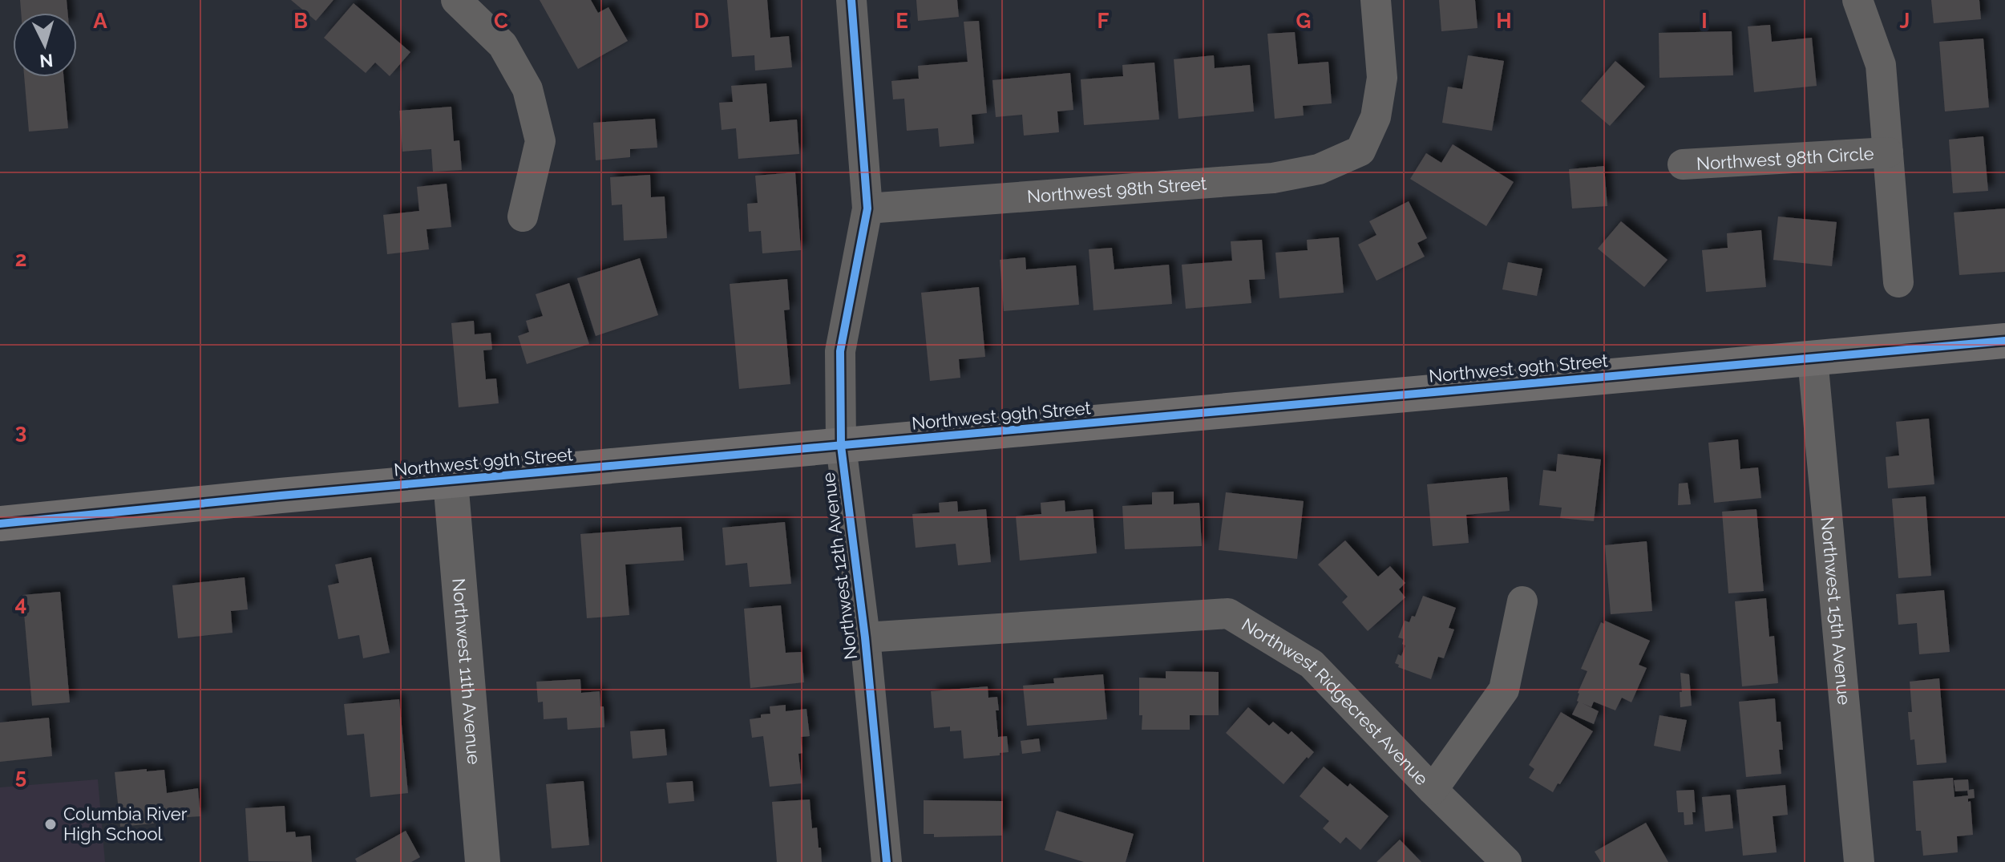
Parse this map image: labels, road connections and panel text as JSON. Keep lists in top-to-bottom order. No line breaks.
{"streets":{"main road":["Northwest 99th Street"],"street":["Northwest 98th Circle","Northwest 98th Street","Northwest 12th Avenue","Northwest 15th Avenue","Northwest 11th Avenue","Northwest Ridgecrest Avenue"]},"crossings":[["Northwest 98th Street","Northwest 12th Avenue"],["Northwest 99th Street","Northwest 12th Avenue"],["Northwest 99th Street","Northwest 15th Avenue"],["Northwest 99th Street","Northwest 11th Avenue"],["Northwest 12th Avenue","Northwest Ridgecrest Avenue"]],"places":["Columbia River High School"],"north":"bottom","grid":{"columns":["A","B","C","D","E","F","G","H","I","J"],"rows":["2","3","4","5"]}}
